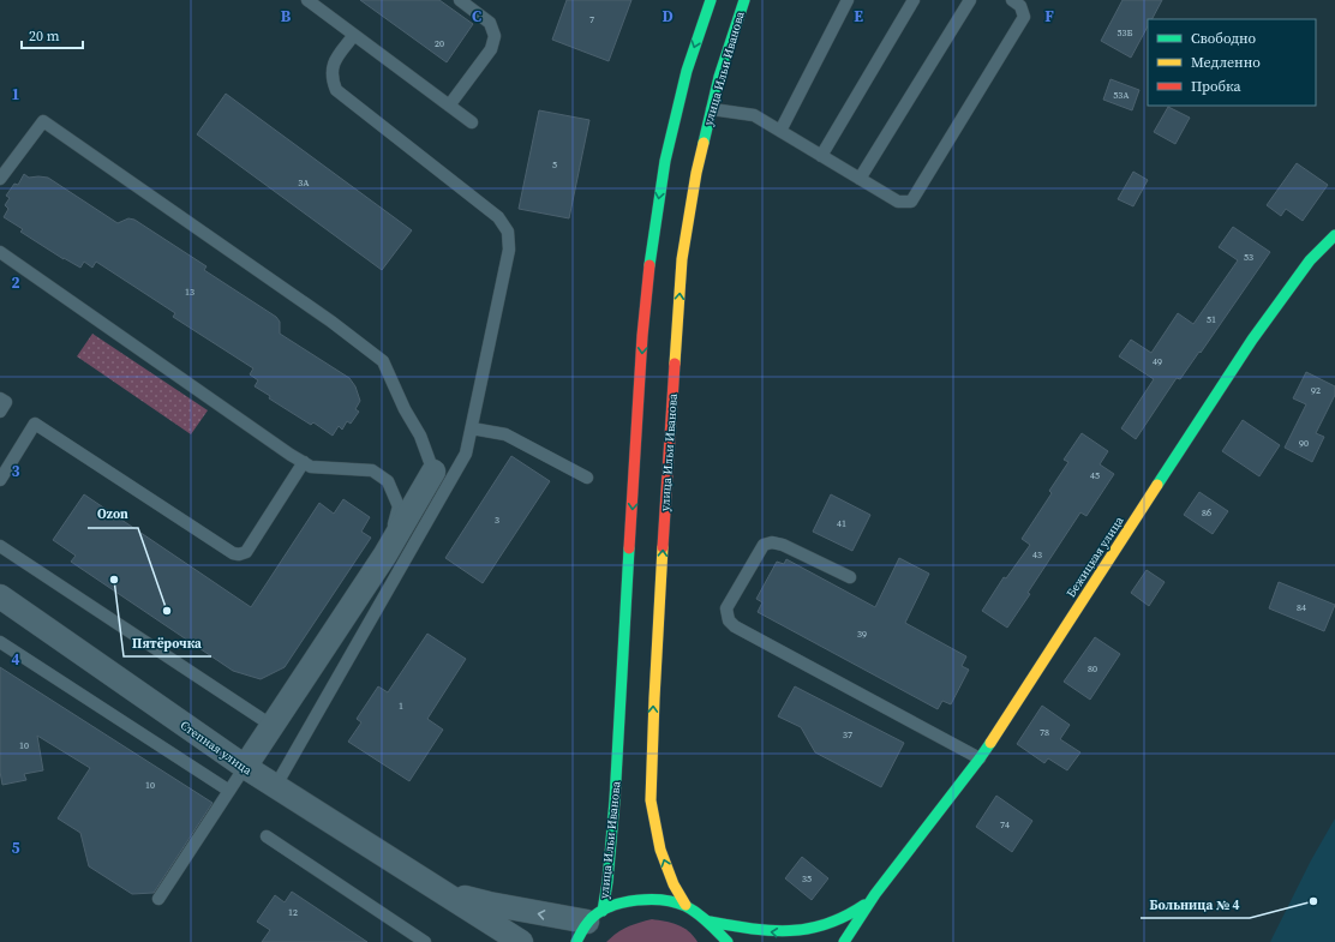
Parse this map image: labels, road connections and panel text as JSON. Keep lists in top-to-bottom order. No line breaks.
{"streets":{"main road":["улица Ильи Иванова","Бежицкая улица"],"street":["Степная улица"]},"places":["Пятёрочка","Ozon","Больница № 4"],"house_numbers":["7","53Б","20","53А","5","3А","53","13","51","49","92","90","45","86","3","41","43","84","39","80","1","78","37","10","10","74","35","12"],"legend":["Свободно","Медленно","Пробка"],"scale_bar":"20 m","grid":{"columns":["B","C","D","E","F"],"rows":["1","2","3","4","5"]}}
